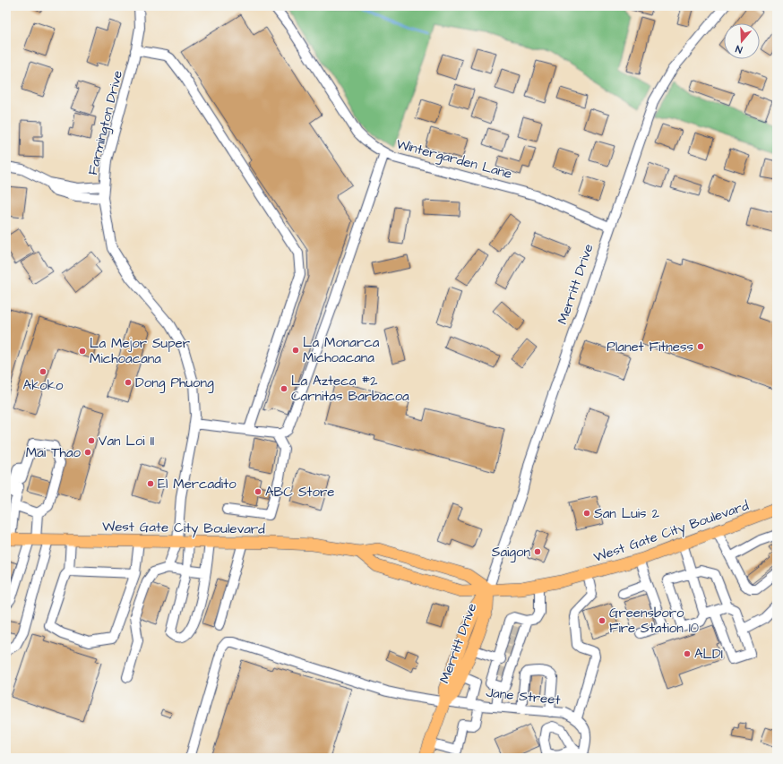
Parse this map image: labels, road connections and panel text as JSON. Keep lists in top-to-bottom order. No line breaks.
{"streets":{"main road":["Merritt Drive","West Gate City Boulevard"],"street":["Farmington Drive","Wintergarden Lane","Jane Street"]},"crossings":[["Farmington Drive","West Gate City Boulevard"],["Wintergarden Lane","Merritt Drive"],["Merritt Drive","West Gate City Boulevard"],["Merritt Drive","Jane Street"]],"places":["Planet Fitness","La Monarca Michoacana","La Mejor Super Michoacana","Akoko","Dong Phuong","La Azteca #2 Carnitas Barbacoa","Van Loi II","Mai Thao","El Mercadito","ABC Store","San Luis 2","Saigon","Greensboro Fire Station 10","ALDI"],"north":"bottom"}
